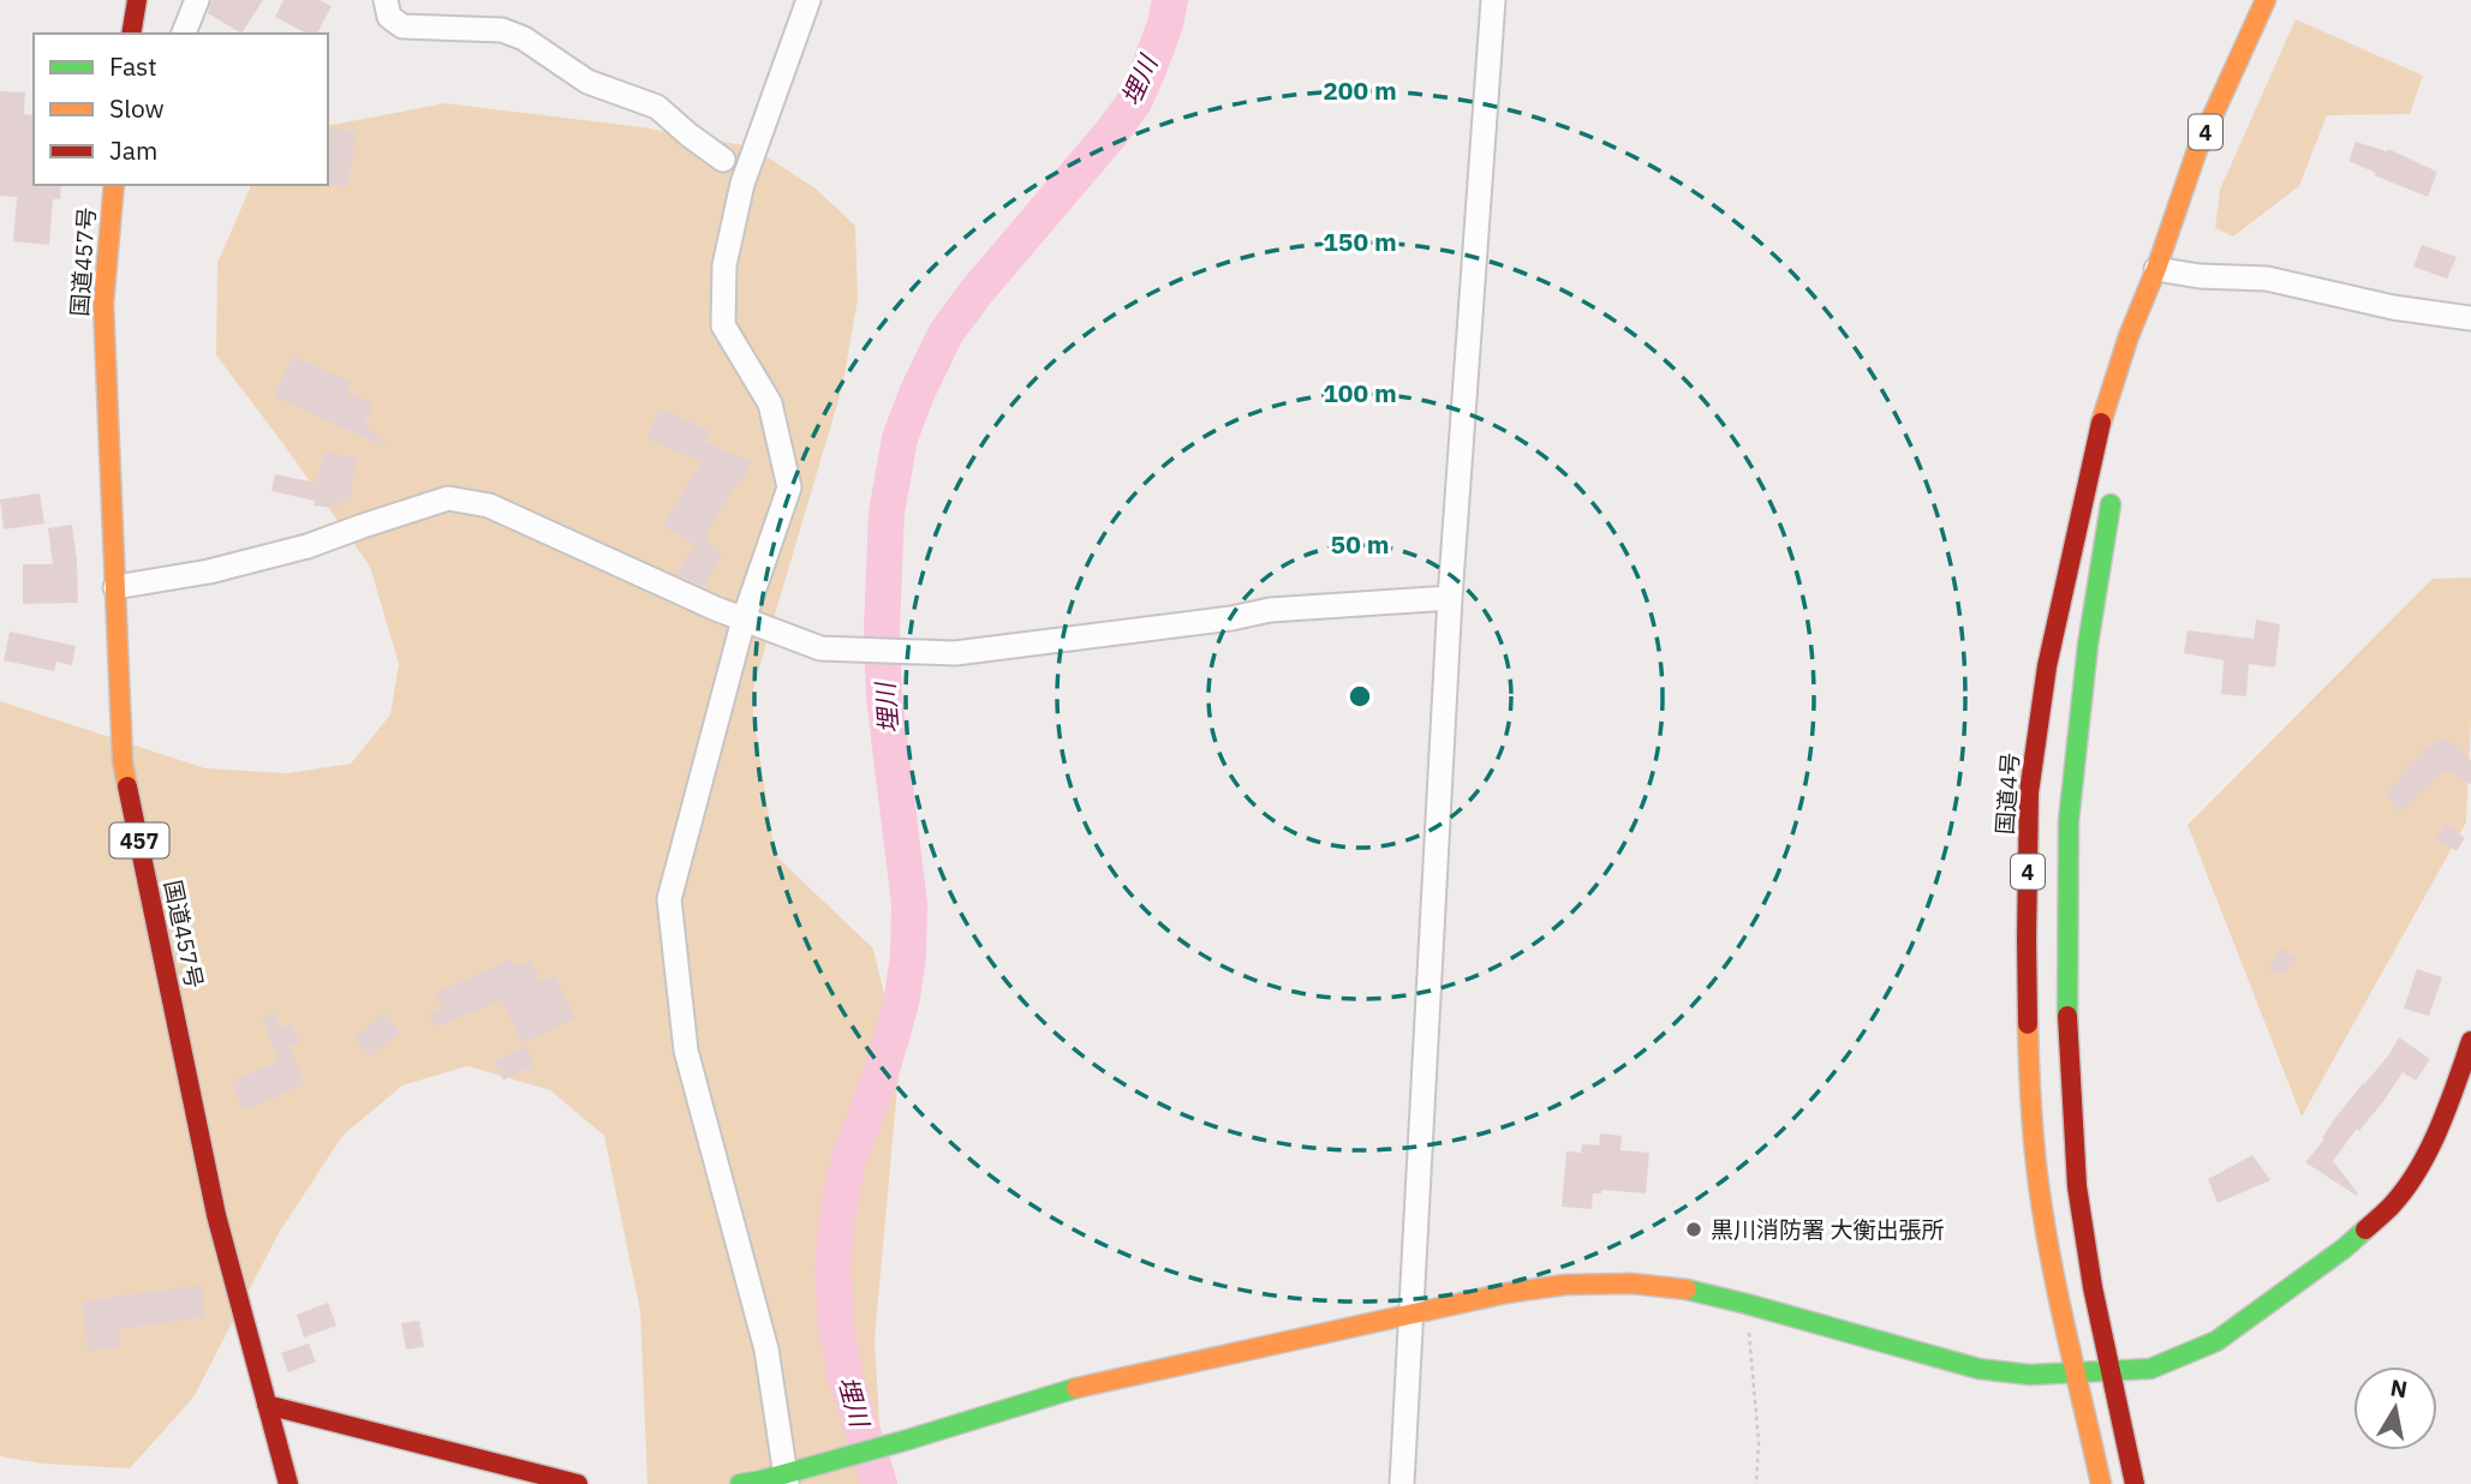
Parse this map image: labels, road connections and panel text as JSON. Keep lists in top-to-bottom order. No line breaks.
{"streets":{"main road":["4","国道457号","国道4号","457"]},"water":["埋川"],"places":["黒川消防署 大衡出張所"],"legend":["Fast","Slow","Jam"],"north":"top","rings":["200 m","150 m","100 m","50 m"]}
